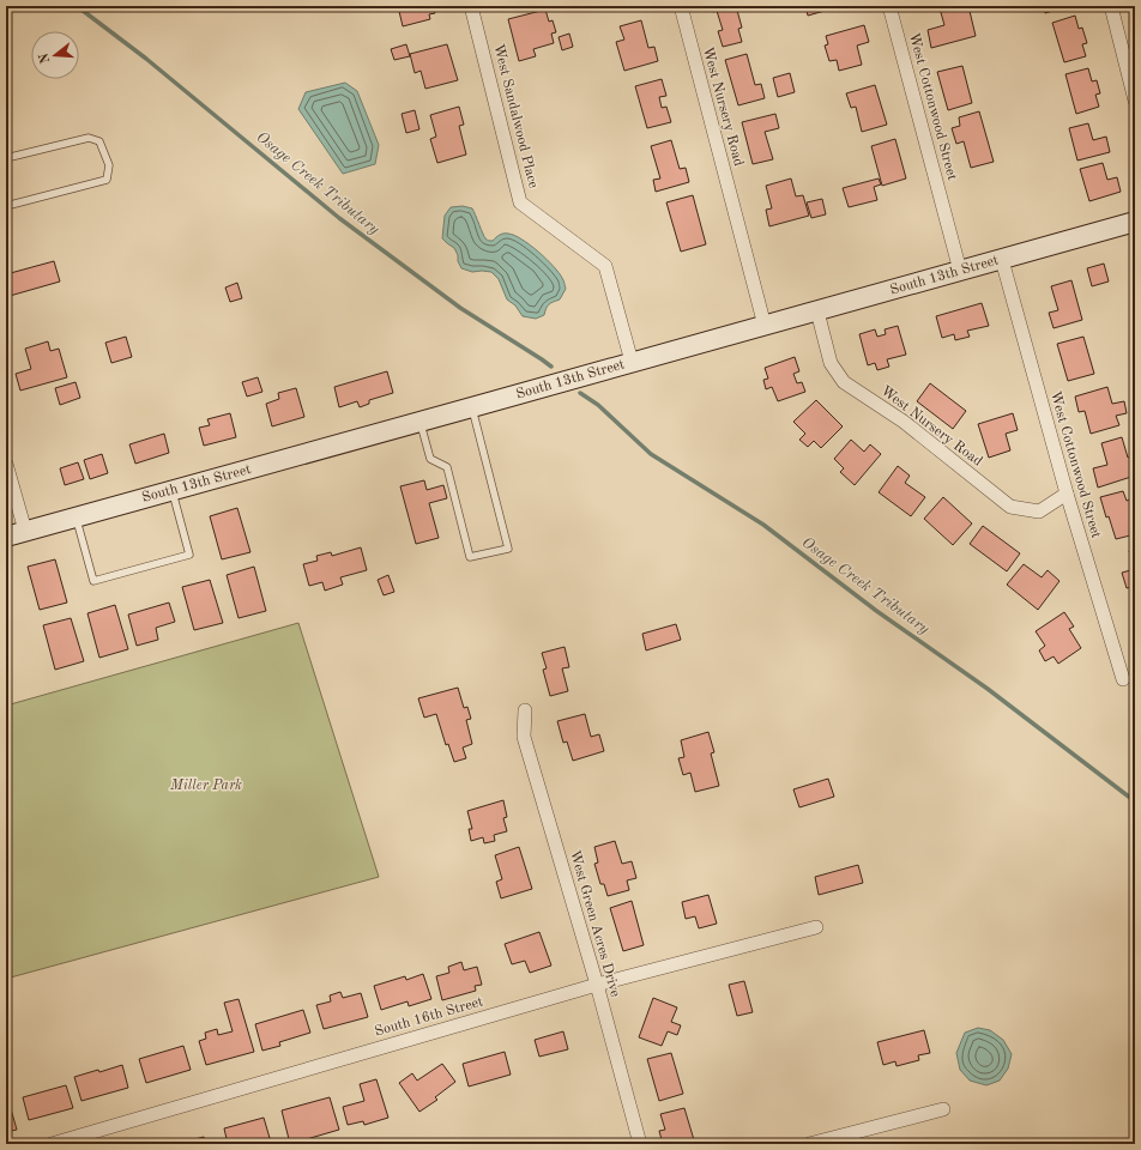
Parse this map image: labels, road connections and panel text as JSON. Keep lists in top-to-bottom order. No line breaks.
{"streets":{"street":["West Nursery Road","West Cottonwood Street","West Sandalwood Place","South 13th Street","West Green Acres Drive","South 16th Street"]},"crossings":[["West Nursery Road","West Cottonwood Street"],["West Nursery Road","South 13th Street"],["West Cottonwood Street","South 13th Street"],["West Sandalwood Place","South 13th Street"],["West Green Acres Drive","South 16th Street"]],"water":["Osage Creek Tributary"],"parks":["Miller Park"],"north":"left"}
